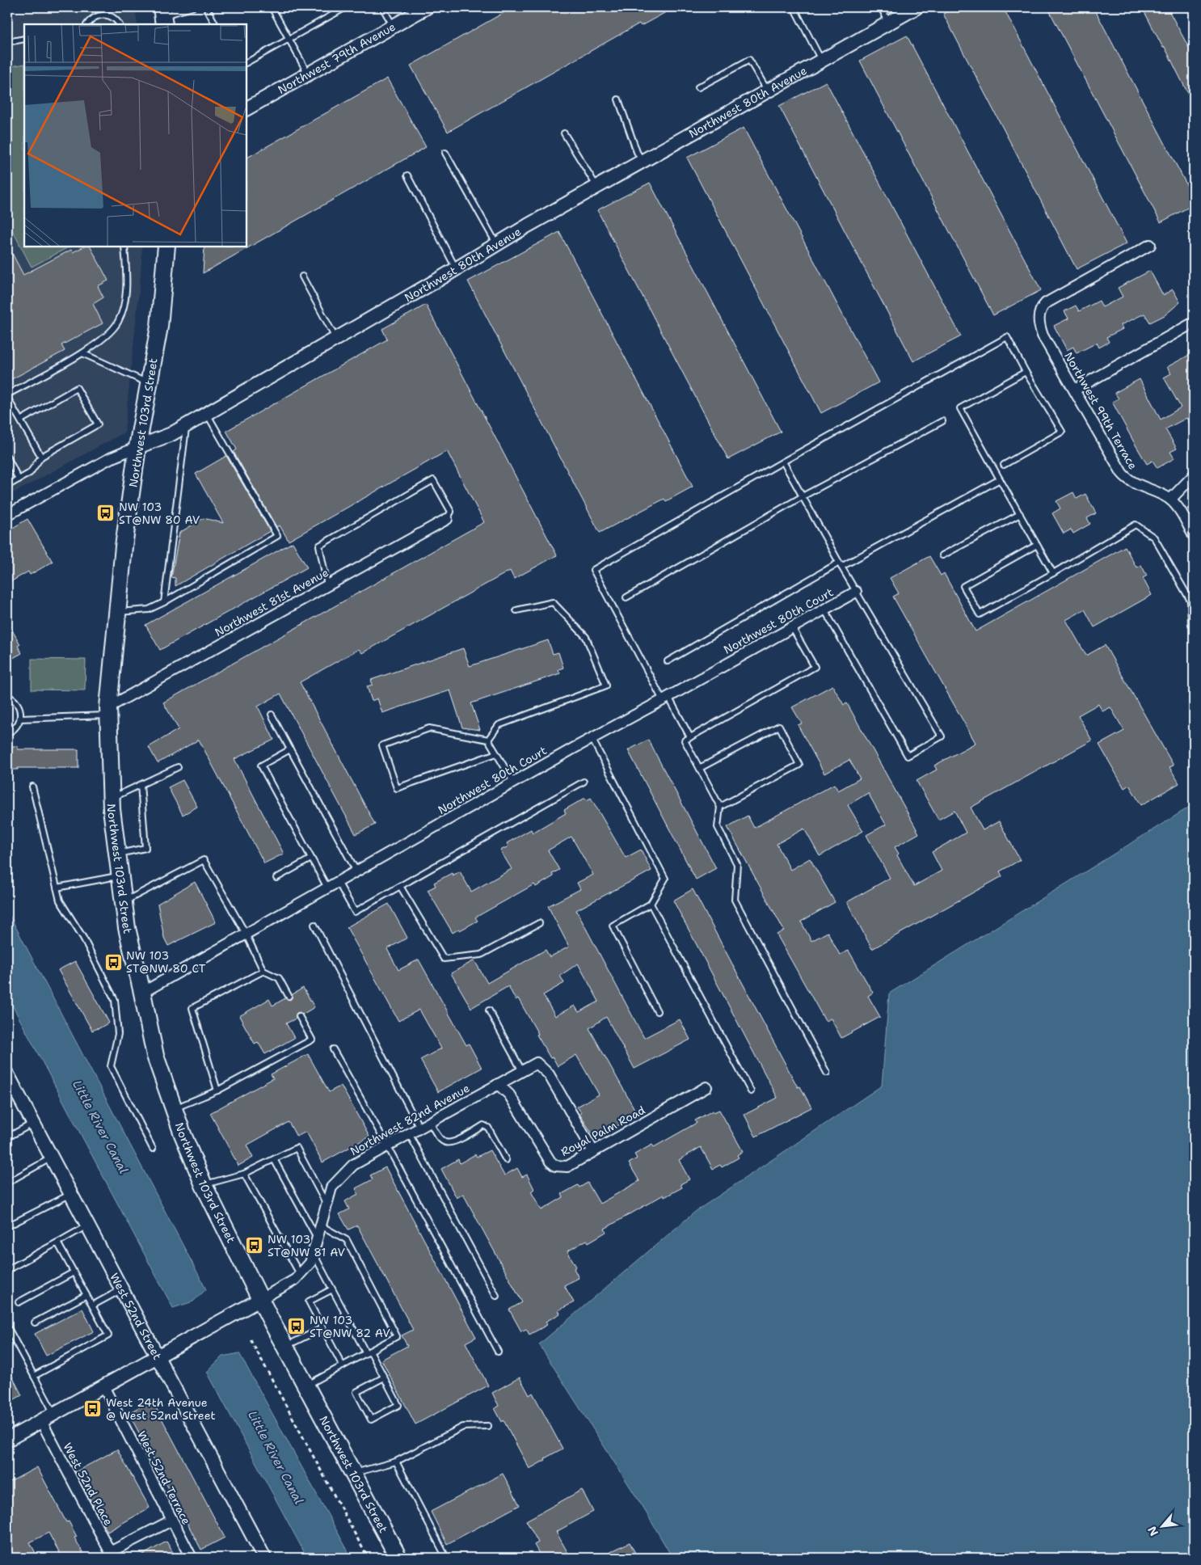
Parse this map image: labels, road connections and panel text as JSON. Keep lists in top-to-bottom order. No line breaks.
{"streets":{"main road":["Northwest 103rd Street"],"street":["Northwest 79th Avenue","Northwest 80th Avenue","Northwest 99th Terrace","Northwest 81st Avenue","Northwest 80th Court","Northwest 82nd Avenue","Royal Palm Road","West 52nd Street","West 52nd Terrace","West 52nd Place"]},"crossings":[["Northwest 80th Avenue","Northwest 103rd Street"],["Northwest 103rd Street","Northwest 81st Avenue"],["Northwest 103rd Street","Northwest 80th Court"],["Northwest 103rd Street","Northwest 82nd Avenue"],["Northwest 82nd Avenue","Royal Palm Road"]],"water":["Little River Canal"],"places":{"bus stop":["NW 103 ST@NW 80 AV","NW 103 ST@NW 80 CT","NW 103 ST@NW 81 AV","NW 103 ST@NW 82 AV","West 24th Avenue @ West 52nd Street"]},"north":"bottom left"}
